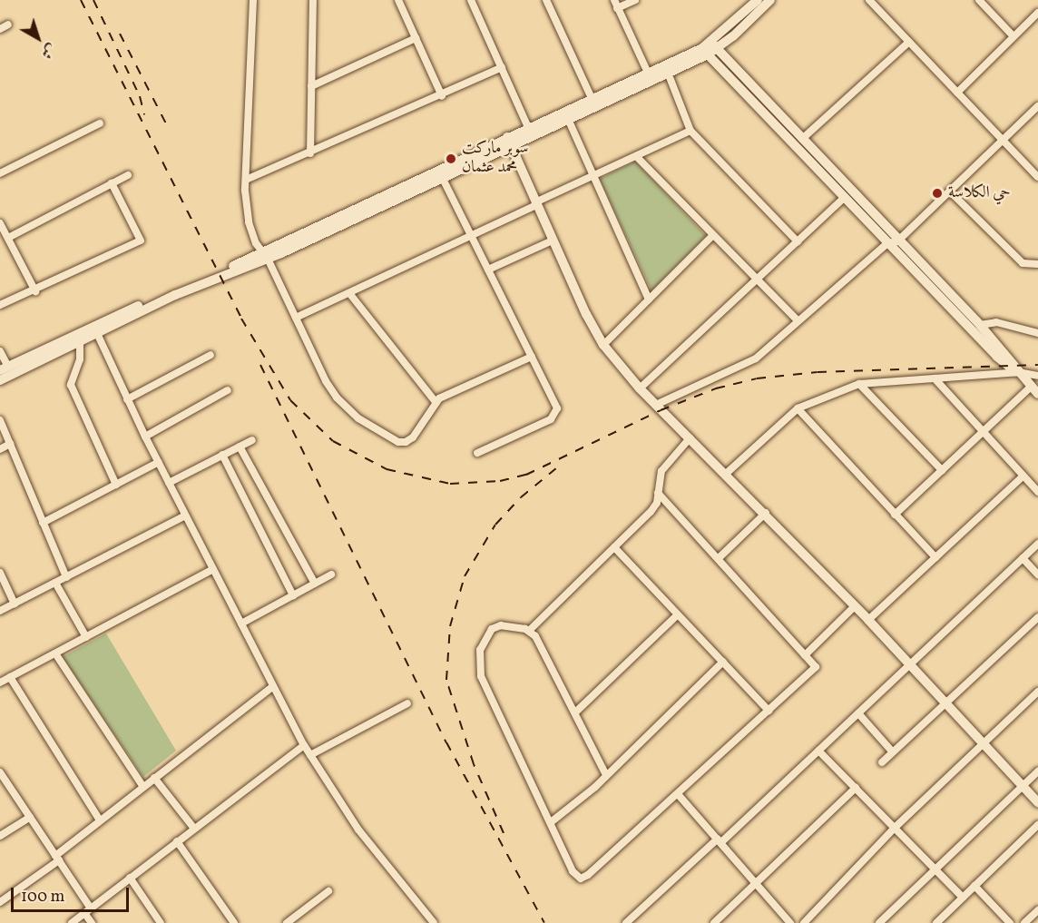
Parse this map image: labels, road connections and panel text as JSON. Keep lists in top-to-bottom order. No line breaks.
{"places":["سوبر ماركت محمد عثمان","حي الكلاسة"],"scale_bar":"100 m","north":"bottom right"}
